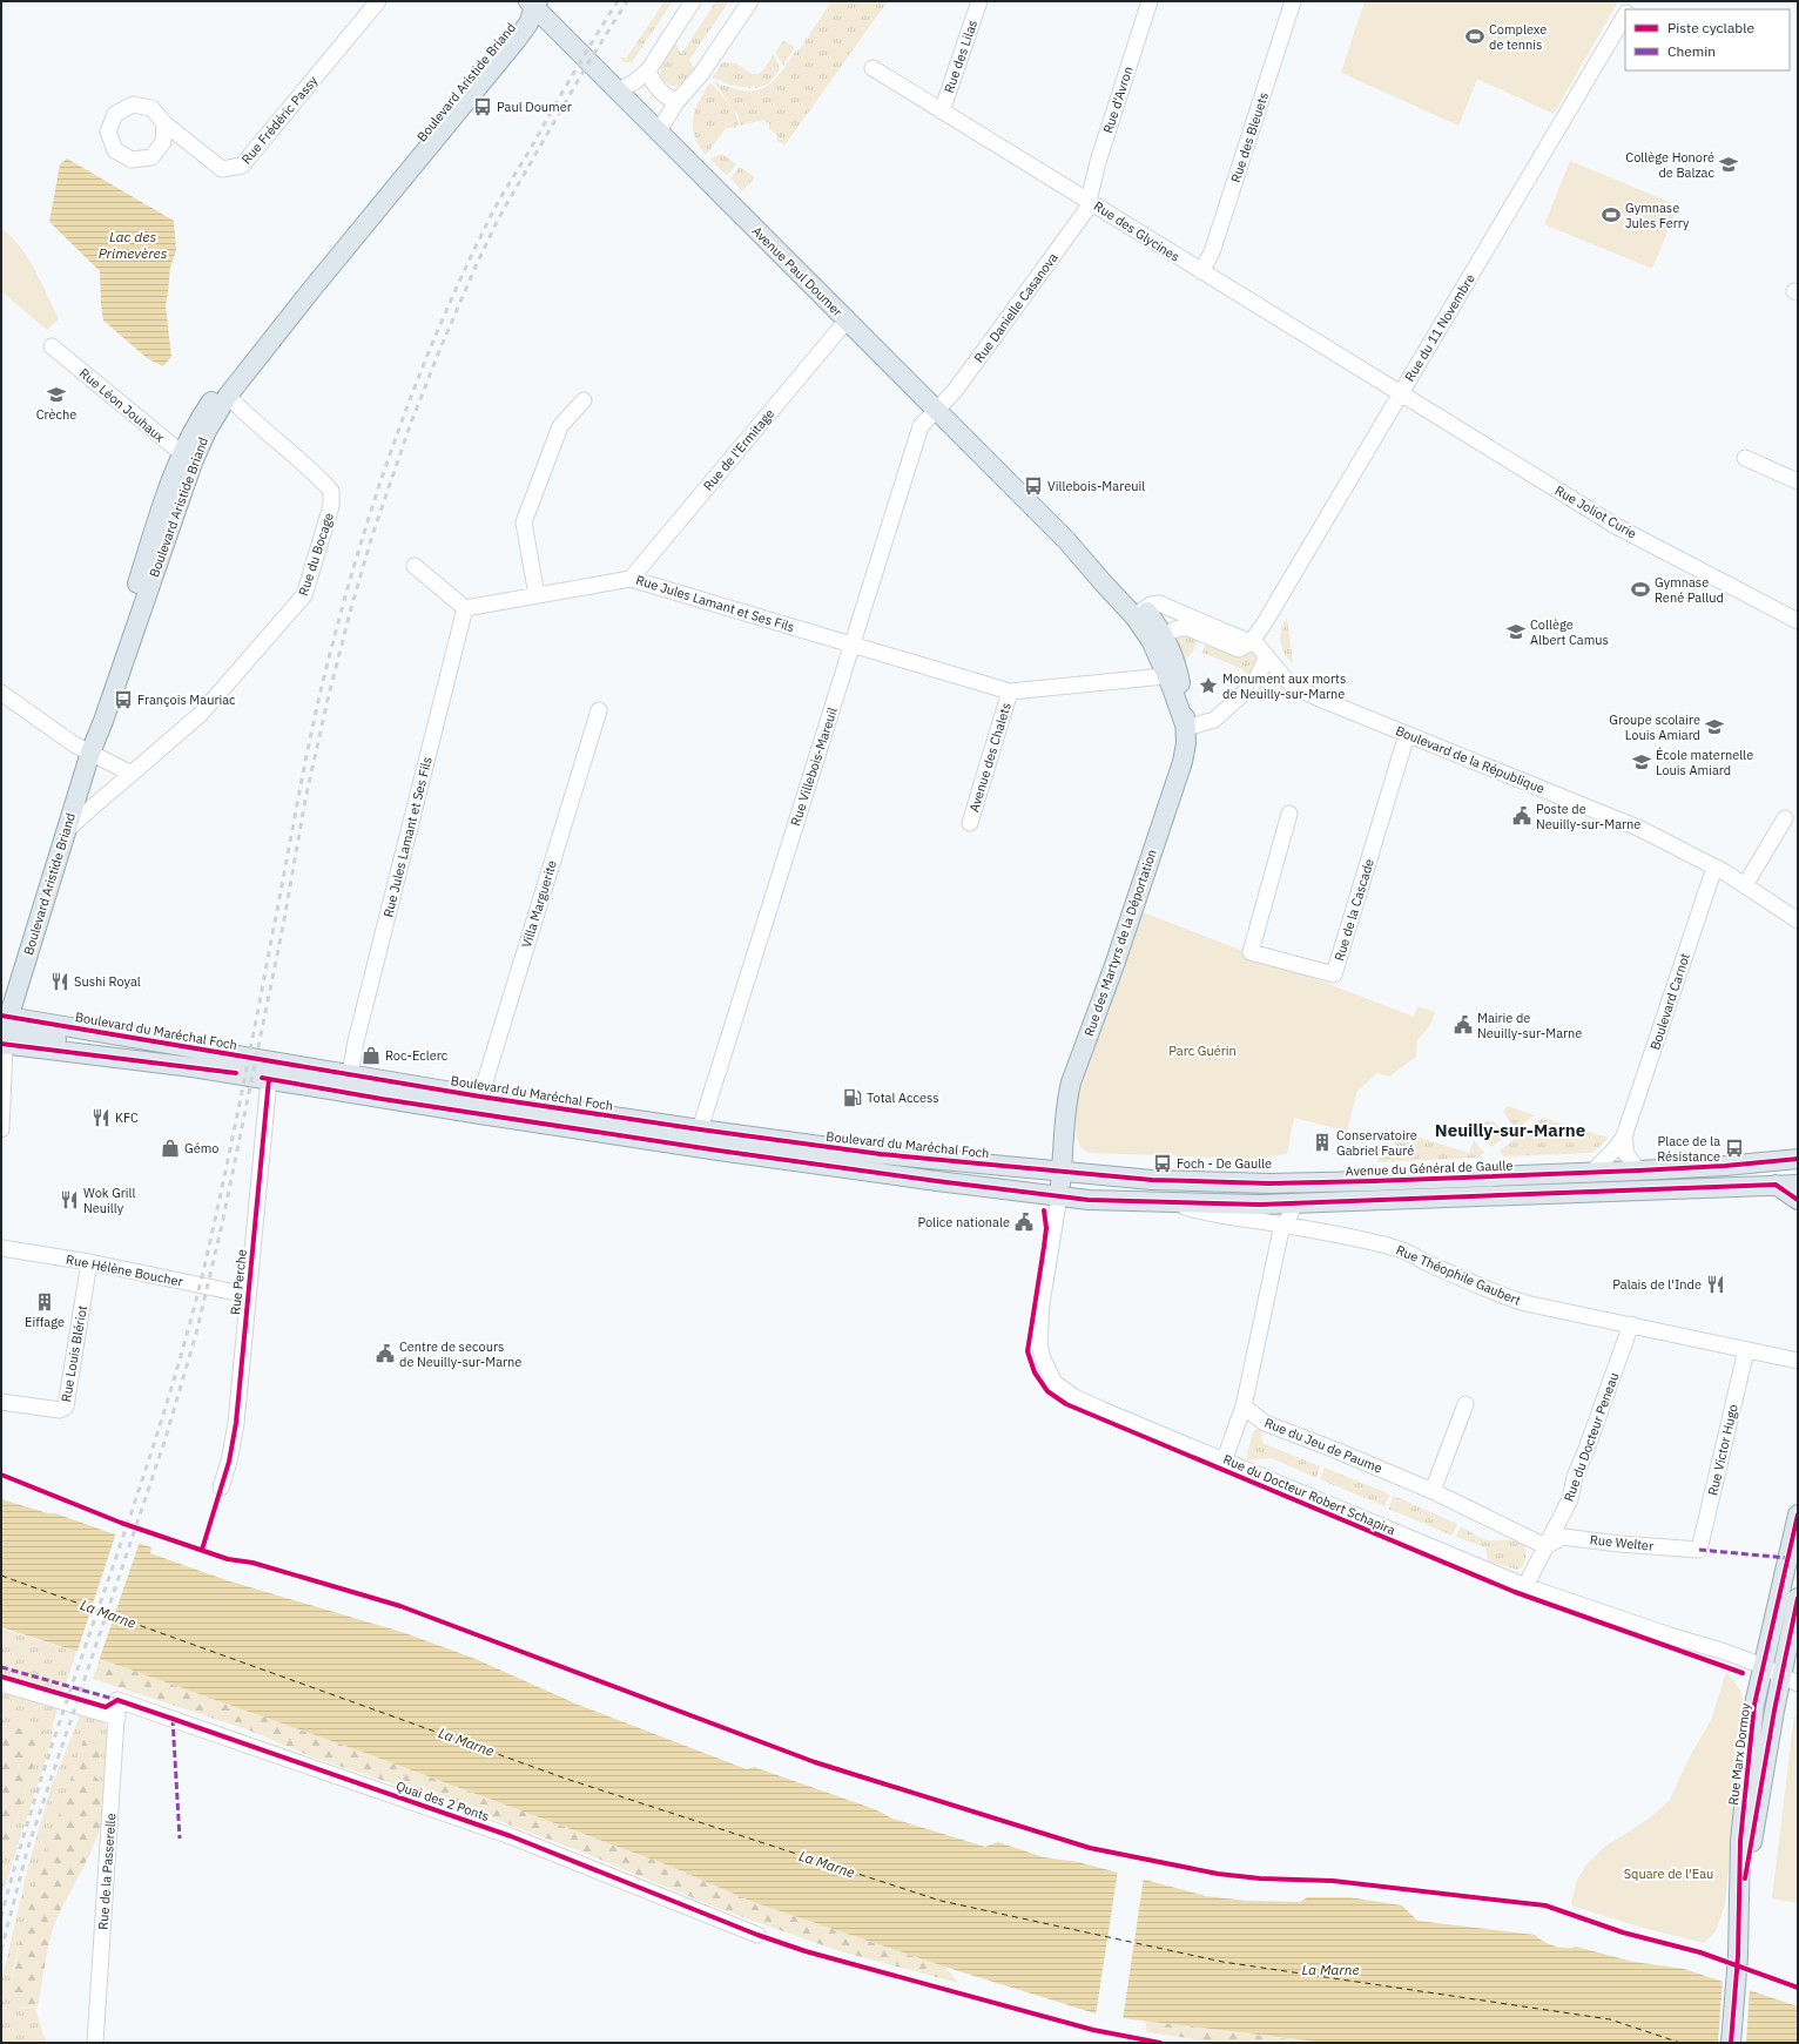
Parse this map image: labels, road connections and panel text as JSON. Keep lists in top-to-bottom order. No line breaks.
{"streets":{"main road":["Boulevard Aristide Briand","Avenue Paul Doumer","Rue des Martyrs de la Déportation","Boulevard du Maréchal Foch","Avenue du Général de Gaulle","Rue Marx Dormoy"],"street":["Rue des Lilas","Rue d'Avron","Rue Frédéric Passy","Rue des Bleuets","Rue des Glycines","Rue Danielle Casanova","Rue du 11 Novembre","Rue Léon Jouhaux","Rue de l'Ermitage","Rue Joliot Curie","Rue du Bocage","Rue Jules Lamant et Ses Fils","Avenue des Chalets","Boulevard de la République","Rue Villebois-Mareuil","Villa Marguerite","Rue de la Cascade","Boulevard Carnot","Rue Hélène Boucher","Rue Théophile Gaubert","Rue Perche","Rue Louis Blériot","Rue du Docteur Peneau","Rue du Jeu de Paume","Rue Victor Hugo","Rue du Docteur Robert Schapira","Rue Welter","Quai des 2 Ponts","Rue de la Passerelle"]},"crossings":[["Rue des Lilas","Rue des Glycines"],["Boulevard Aristide Briand","Avenue Paul Doumer"],["Boulevard Aristide Briand","Rue Léon Jouhaux"],["Boulevard Aristide Briand","Rue du Bocage"],["Boulevard Aristide Briand","Boulevard du Maréchal Foch"],["Rue d'Avron","Rue des Glycines"],["Rue d'Avron","Rue Danielle Casanova"],["Rue des Bleuets","Rue des Glycines"],["Rue des Glycines","Rue Danielle Casanova"],["Rue des Glycines","Rue du 11 Novembre"],["Rue des Glycines","Rue Joliot Curie"],["Avenue Paul Doumer","Rue Danielle Casanova"],["Avenue Paul Doumer","Rue de l'Ermitage"],["Avenue Paul Doumer","Rue Jules Lamant et Ses Fils"],["Avenue Paul Doumer","Rue Villebois-Mareuil"],["Avenue Paul Doumer","Rue des Martyrs de la Déportation"],["Rue Danielle Casanova","Rue Villebois-Mareuil"],["Rue du 11 Novembre","Rue Joliot Curie"],["Rue du 11 Novembre","Boulevard de la République"],["Rue de l'Ermitage","Rue Jules Lamant et Ses Fils"],["Rue Jules Lamant et Ses Fils","Avenue des Chalets"],["Rue Jules Lamant et Ses Fils","Rue Villebois-Mareuil"],["Rue Jules Lamant et Ses Fils","Rue des Martyrs de la Déportation"],["Rue Jules Lamant et Ses Fils","Boulevard du Maréchal Foch"],["Boulevard de la République","Rue de la Cascade"],["Boulevard de la République","Boulevard Carnot"],["Rue Villebois-Mareuil","Boulevard du Maréchal Foch"],["Villa Marguerite","Boulevard du Maréchal Foch"],["Rue des Martyrs de la Déportation","Boulevard du Maréchal Foch"],["Rue des Martyrs de la Déportation","Avenue du Général de Gaulle"],["Rue des Martyrs de la Déportation","Rue du Docteur Robert Schapira"],["Boulevard Carnot","Avenue du Général de Gaulle"],["Boulevard du Maréchal Foch","Avenue du Général de Gaulle"],["Boulevard du Maréchal Foch","Rue du Docteur Robert Schapira"],["Avenue du Général de Gaulle","Rue du Docteur Robert Schapira"],["Rue Hélène Boucher","Rue Perche"],["Rue Hélène Boucher","Rue Louis Blériot"],["Rue Théophile Gaubert","Rue du Docteur Peneau"],["Rue Théophile Gaubert","Rue Victor Hugo"],["Rue du Docteur Peneau","Rue du Jeu de Paume"],["Rue du Docteur Peneau","Rue du Docteur Robert Schapira"],["Rue du Docteur Peneau","Rue Welter"],["Rue du Jeu de Paume","Rue Welter"],["Rue Victor Hugo","Rue Welter"],["Rue du Docteur Robert Schapira","Rue Marx Dormoy"],["Quai des 2 Ponts","Rue de la Passerelle"]],"districts":["Neuilly-sur-Marne"],"water":["Lac des Primevères","La Marne"],"parks":["Parc Guérin","Square de l'Eau"],"places":{"sports":["Complexe de tennis","Gymnase Jules Ferry","Gymnase René Pallud"],"bus stop":["Paul Doumer","Villebois-Mareuil","François Mauriac","Place de la Résistance","Foch - De Gaulle"],"school or university":["Collège Honoré de Balzac","Crèche","Collège Albert Camus","Groupe scolaire Louis Amiard","École maternelle Louis Amiard"],"place":["Monument aux morts de Neuilly-sur-Marne"],"public building":["Poste de Neuilly-sur-Marne","Mairie de Neuilly-sur-Marne","Police nationale","Centre de secours de Neuilly-sur-Marne"],"restaurant":["Sushi Royal","KFC","Wok Grill Neuilly","Palais de l'Inde"],"shop":["Roc-Eclerc","Gémo"],"fuel station":["Total Access"],"building":["Conservatoire Gabriel Fauré","Eiffage"]},"legend":["Piste cyclable","Chemin"]}
